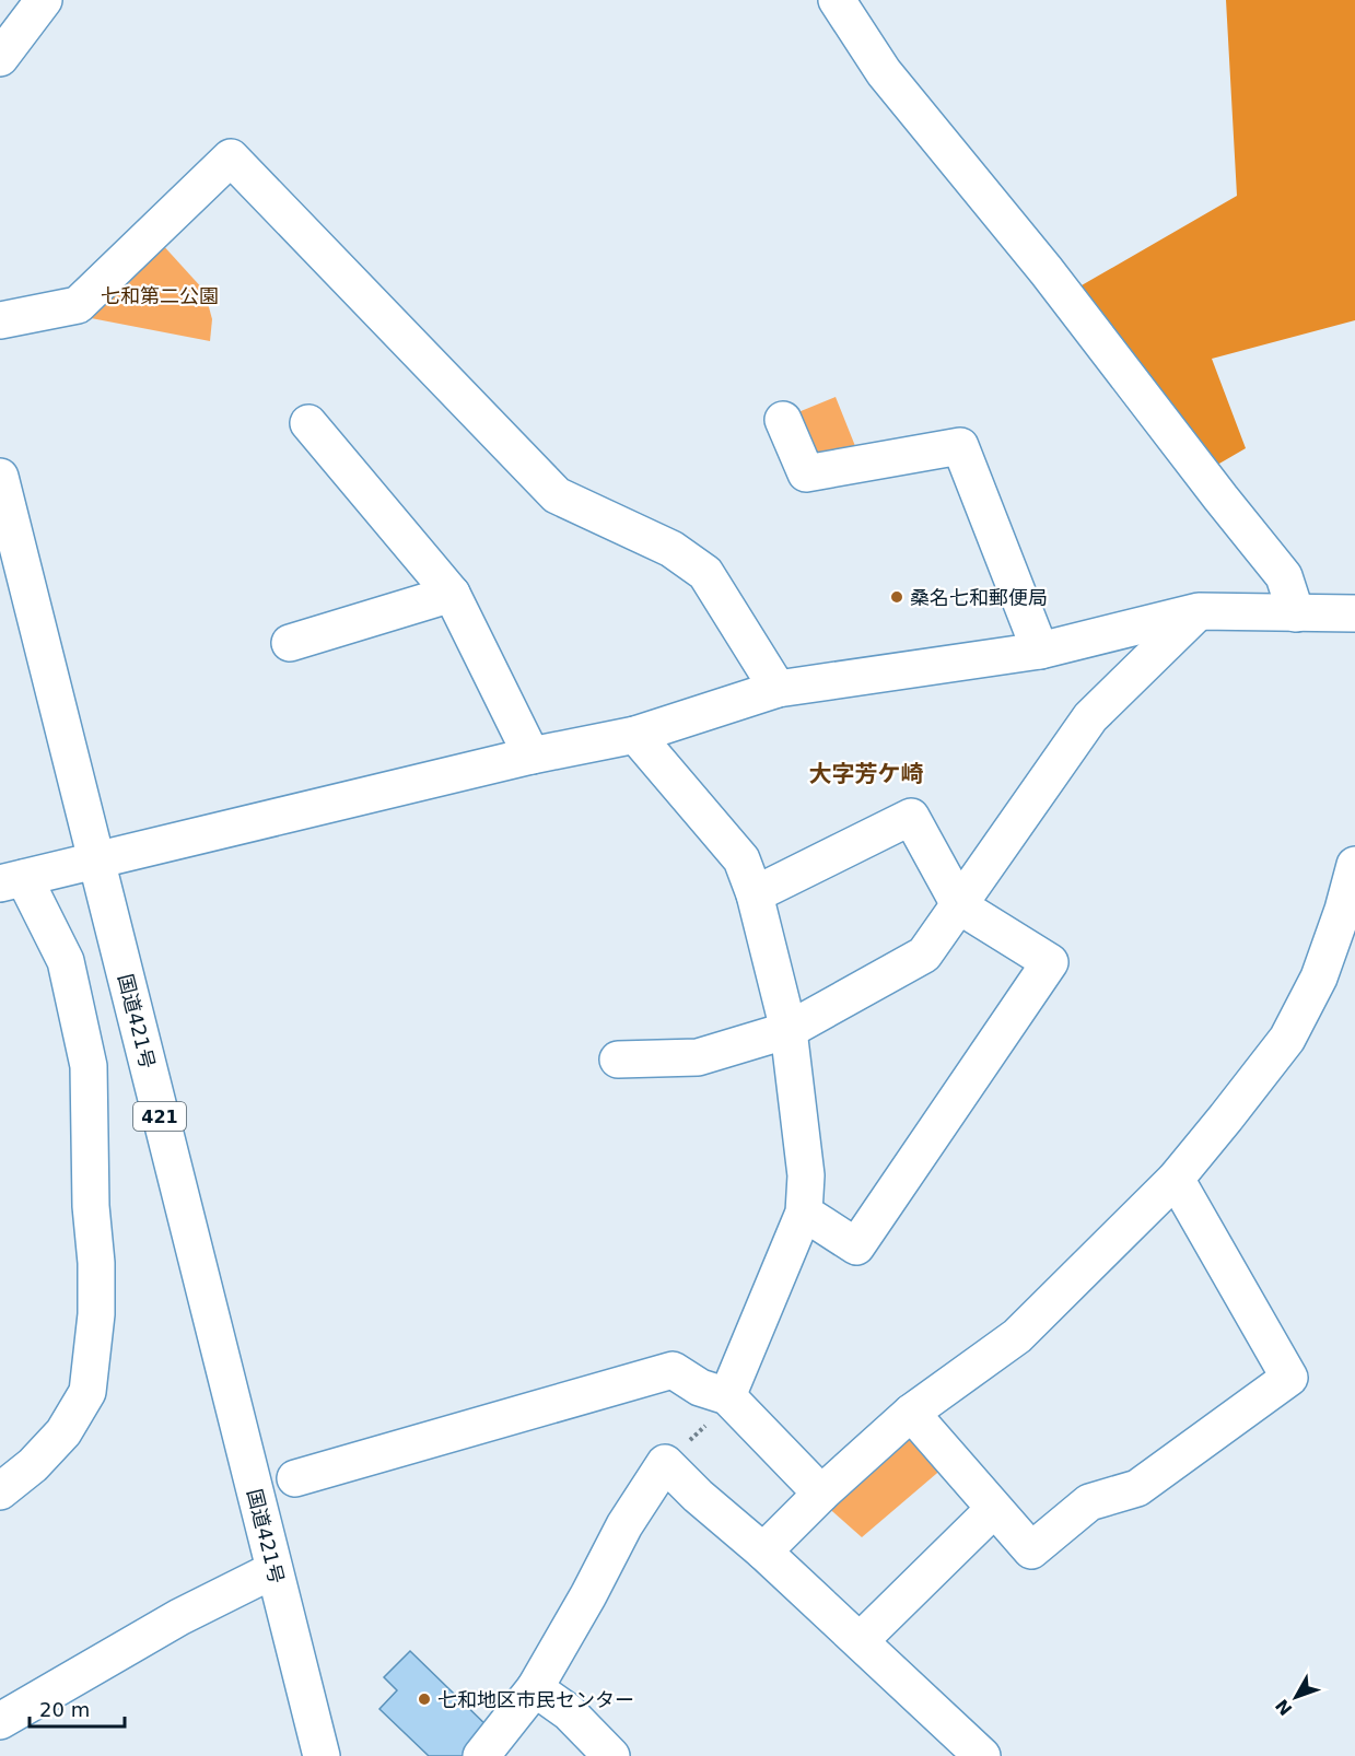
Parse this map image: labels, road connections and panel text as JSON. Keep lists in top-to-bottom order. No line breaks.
{"streets":{"main road":["国道421号","421"]},"districts":["大字芳ケ崎"],"parks":["七和第二公園"],"places":["桑名七和郵便局","七和地区市民センター"],"scale_bar":"20 m","north":"bottom left"}
